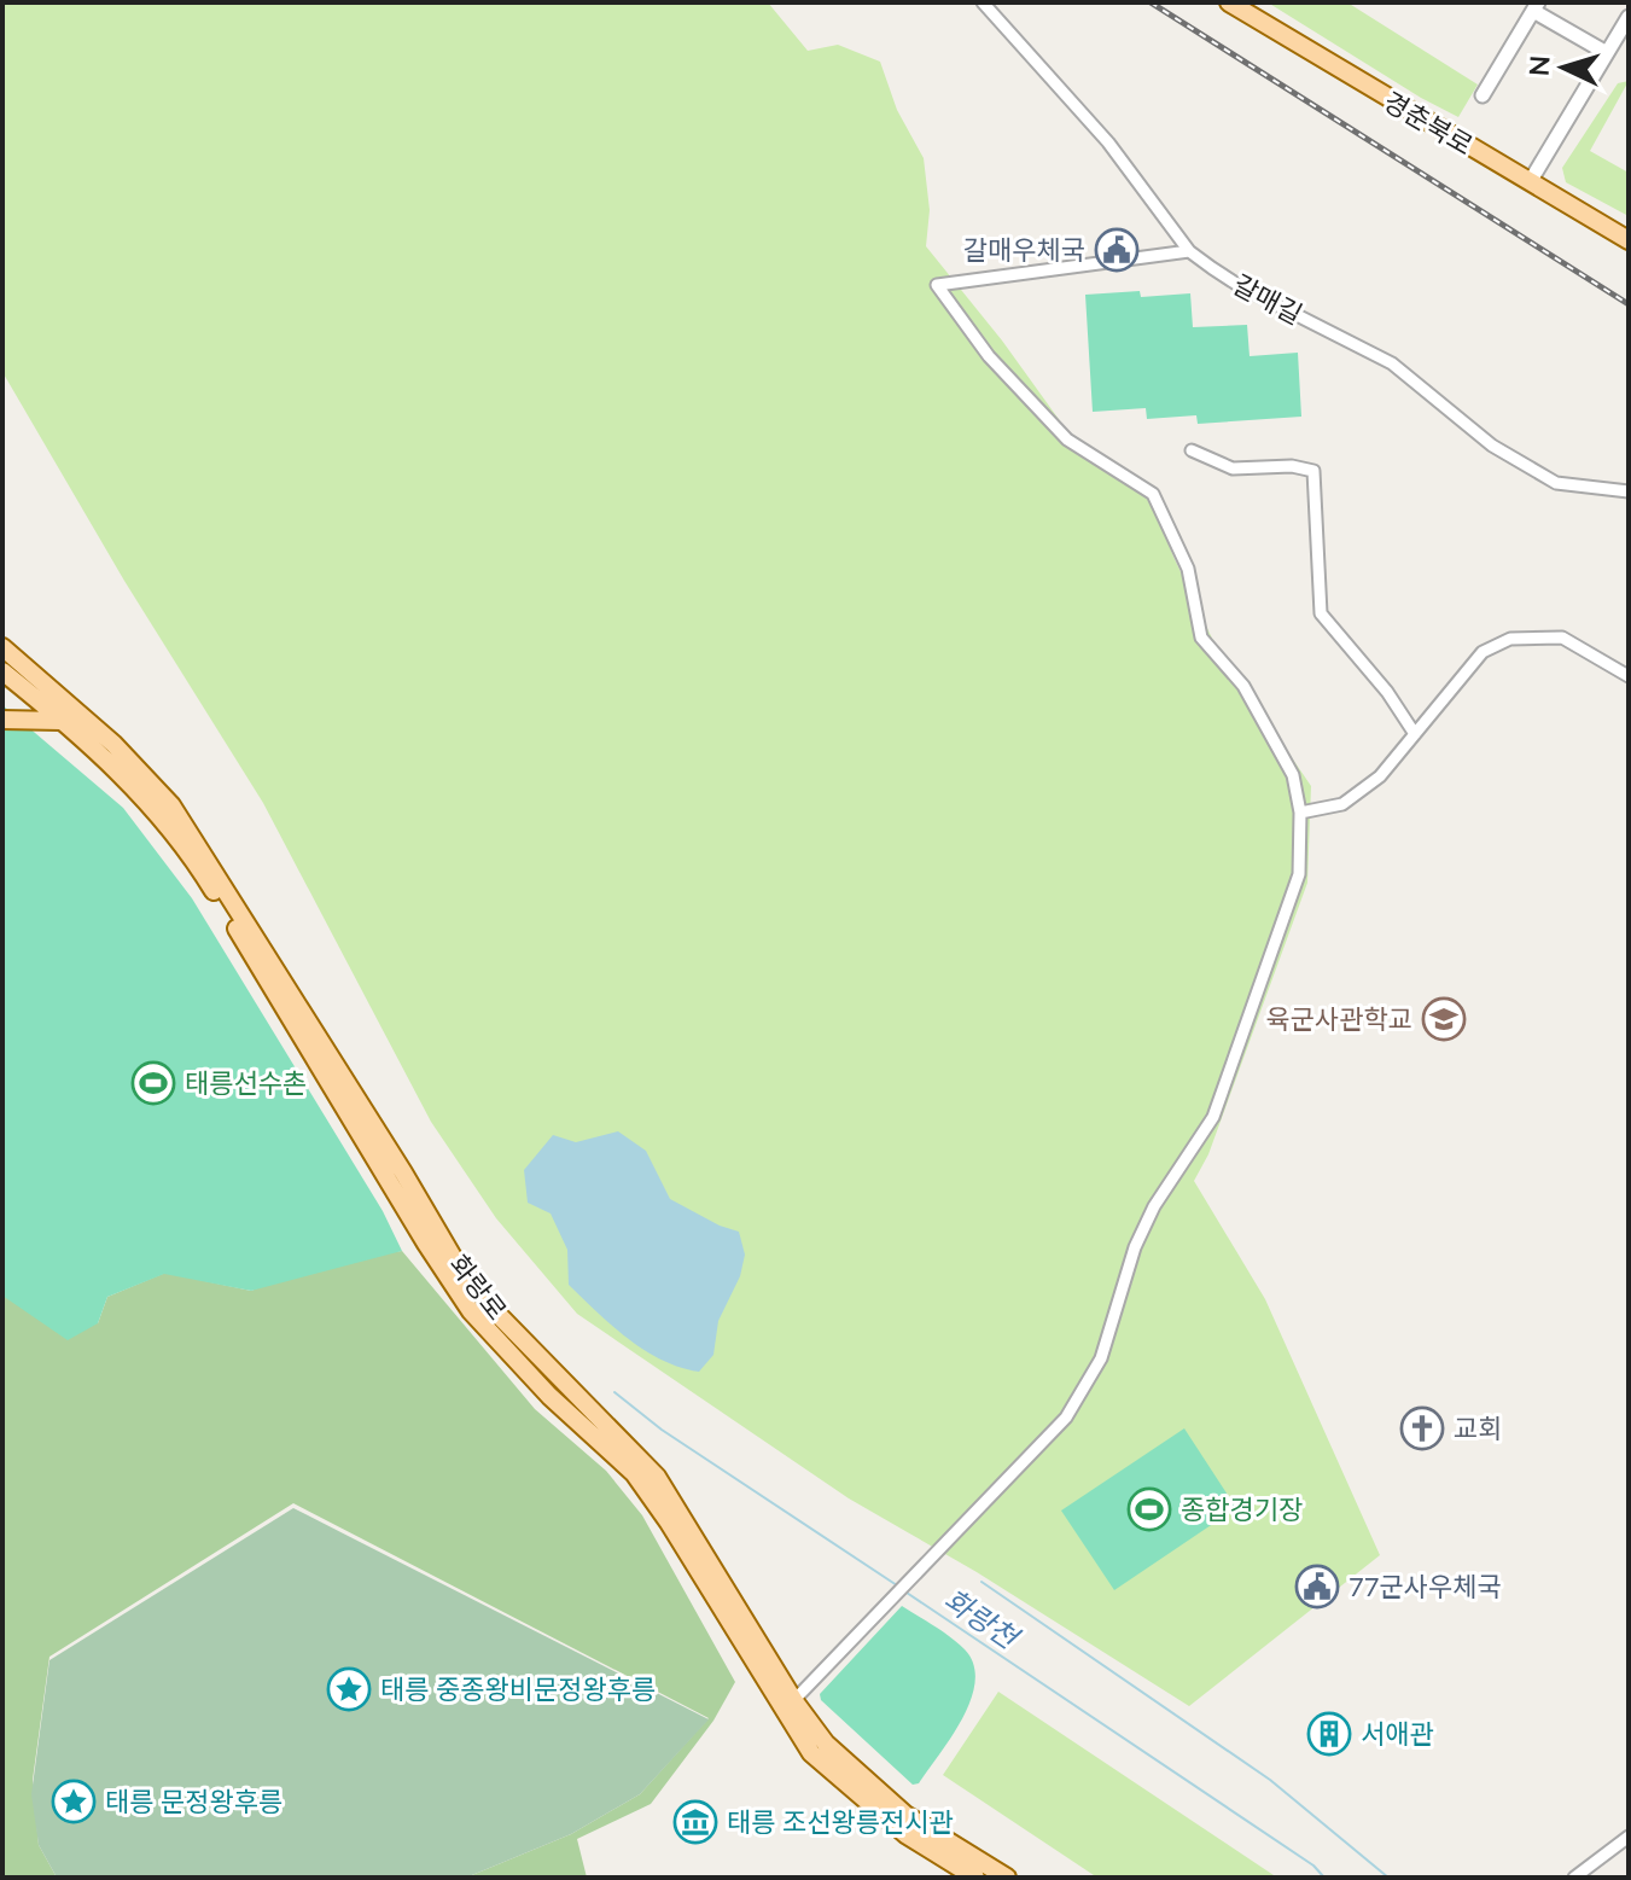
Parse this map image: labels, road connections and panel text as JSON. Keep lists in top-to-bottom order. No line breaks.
{"streets":{"main road":["경춘북로","화랑로"],"street":["갈매길"]},"water":["화랑천"],"places":{"public building":["갈매우체국","77군사우체국"],"school or university":["육군사관학교"],"sports":["태릉선수촌","종합경기장"],"church":["교회"],"place":["태릉 중종왕비문정왕후릉","태릉 문정왕후릉"],"building":["서애관"],"museum":["태릉 조선왕릉전시관"]},"north":"left"}
